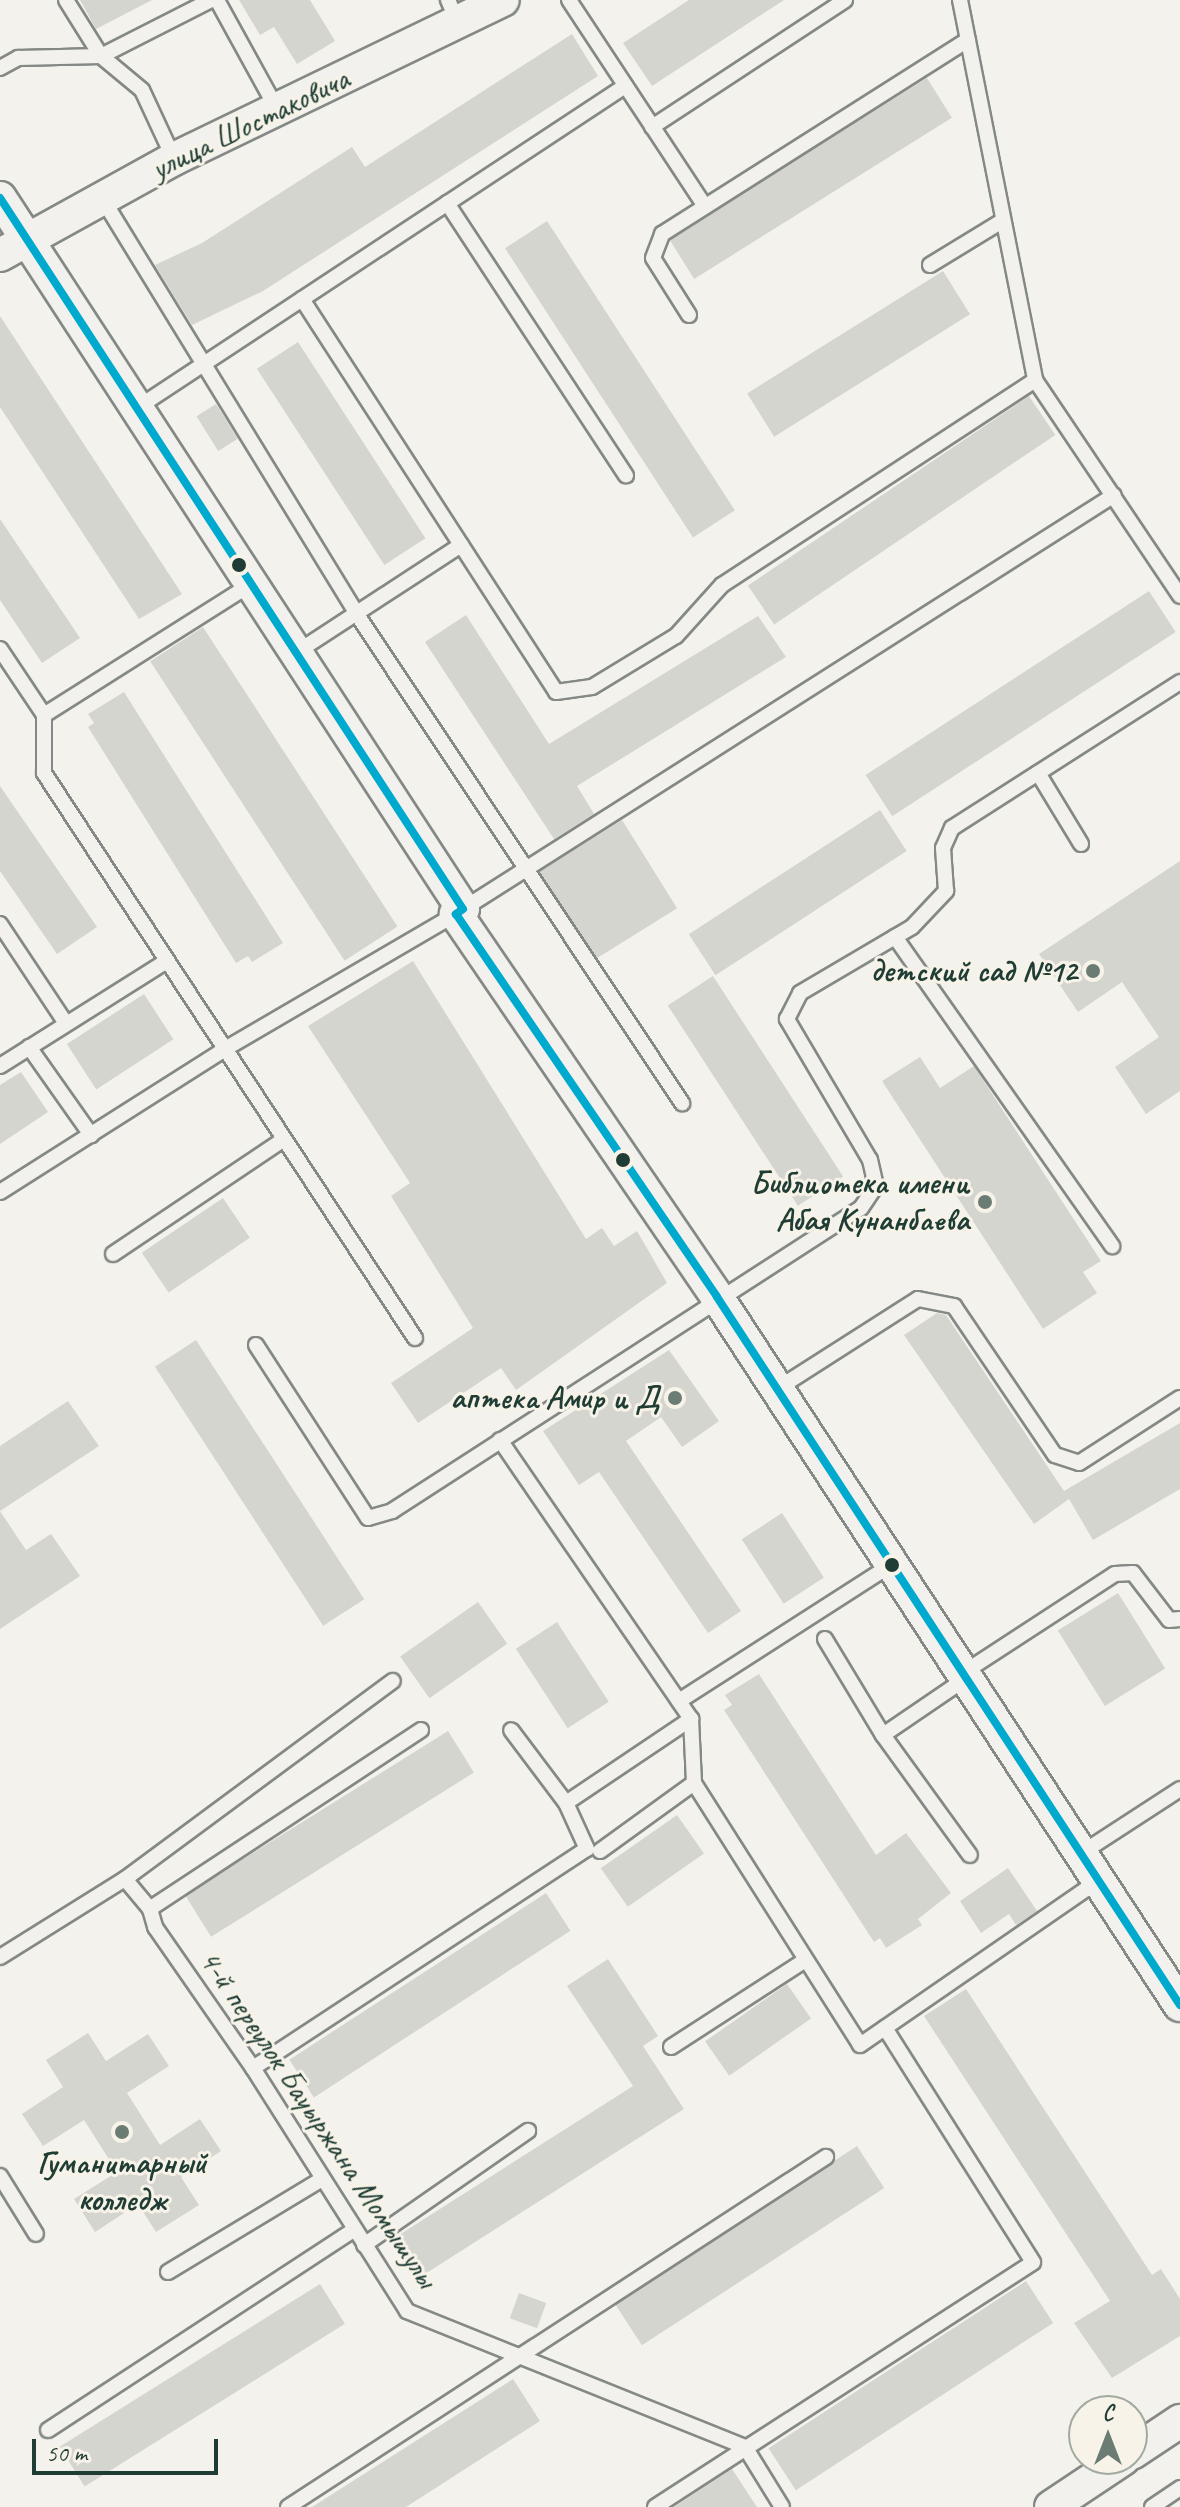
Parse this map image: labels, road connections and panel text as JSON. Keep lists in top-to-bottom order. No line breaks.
{"streets":{"street":["улица Шостаковича"],"lane":["4-й переулок Бауыржана Момышулы"]},"places":["детский сад №12","Библиотека имени Абая Кунанбаева","аптека Амир и Д","Гуманитарный колледж"],"scale_bar":"50 m","north":"top"}
